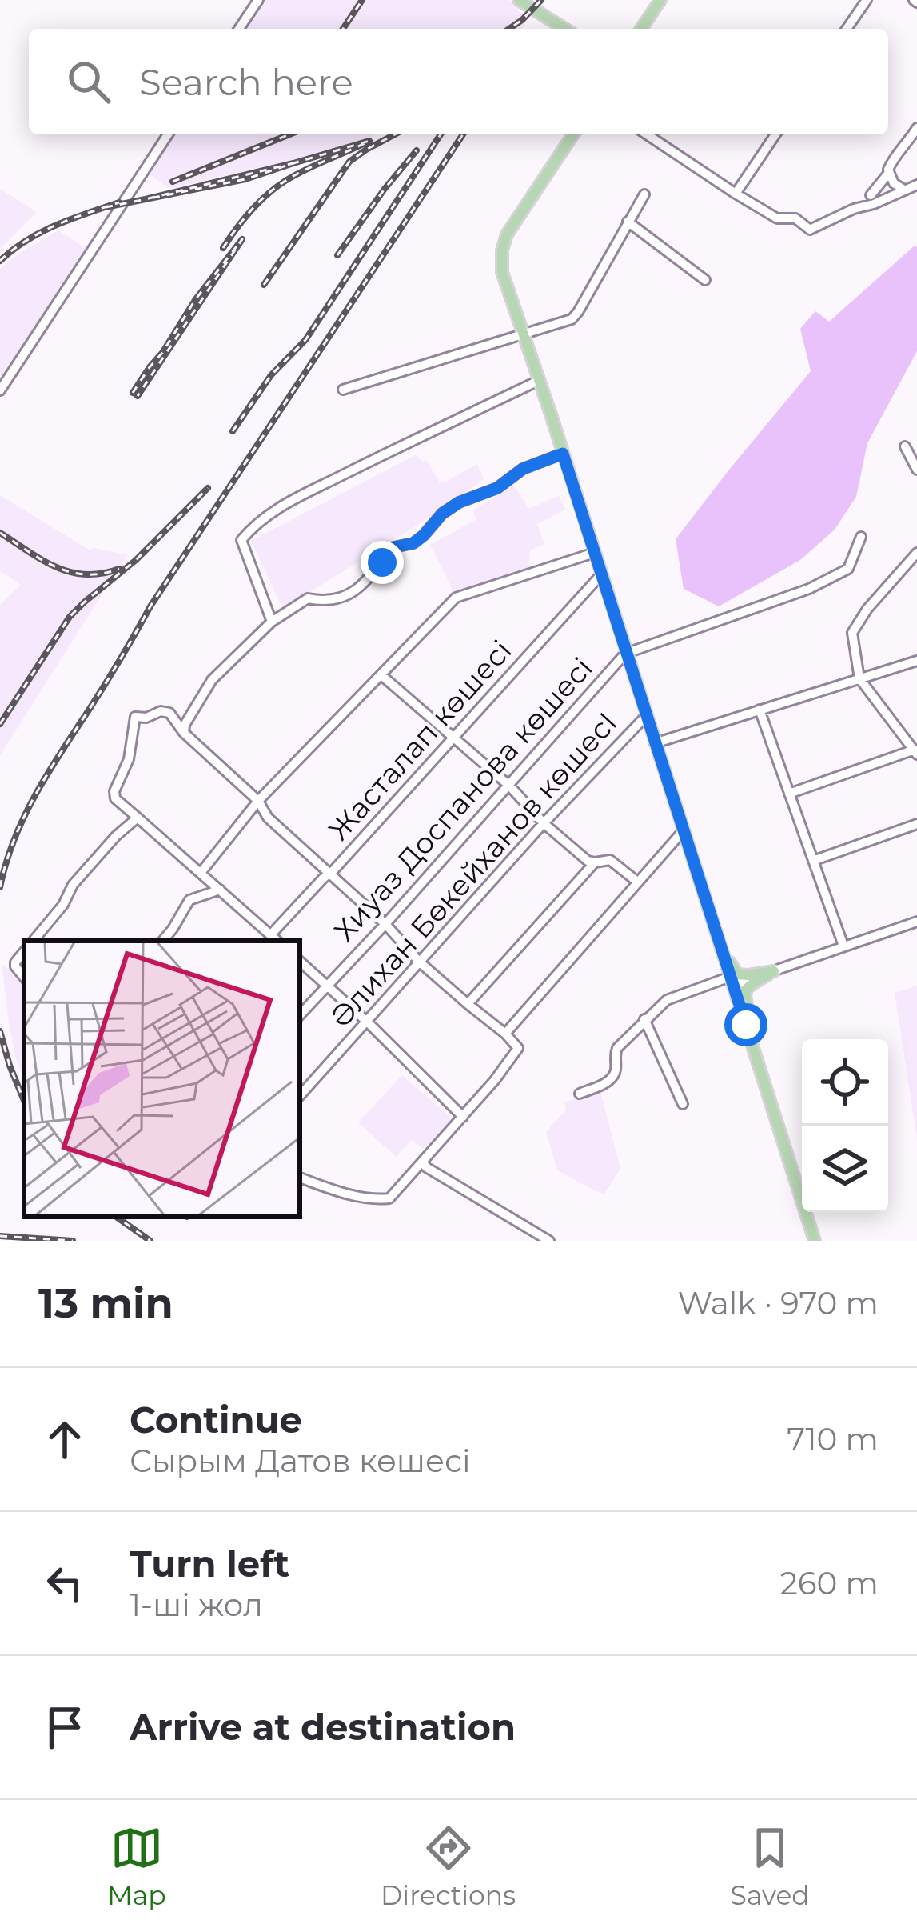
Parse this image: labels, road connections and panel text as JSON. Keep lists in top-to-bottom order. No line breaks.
{"streets":{"street":["Жасталап көшесі","Хиуаз Доспанова көшесі","Әлихан Бөкейханов көшесI"]},"page":{"search":"Search here","heading":["13 min","Walk · 970 m"],"list":[["Continue","Сырым Датов көшесі","710 m"],["Turn left","1-ші жол","260 m"],"Arrive at destination"],"nav":["Map","Directions","Saved"]}}
